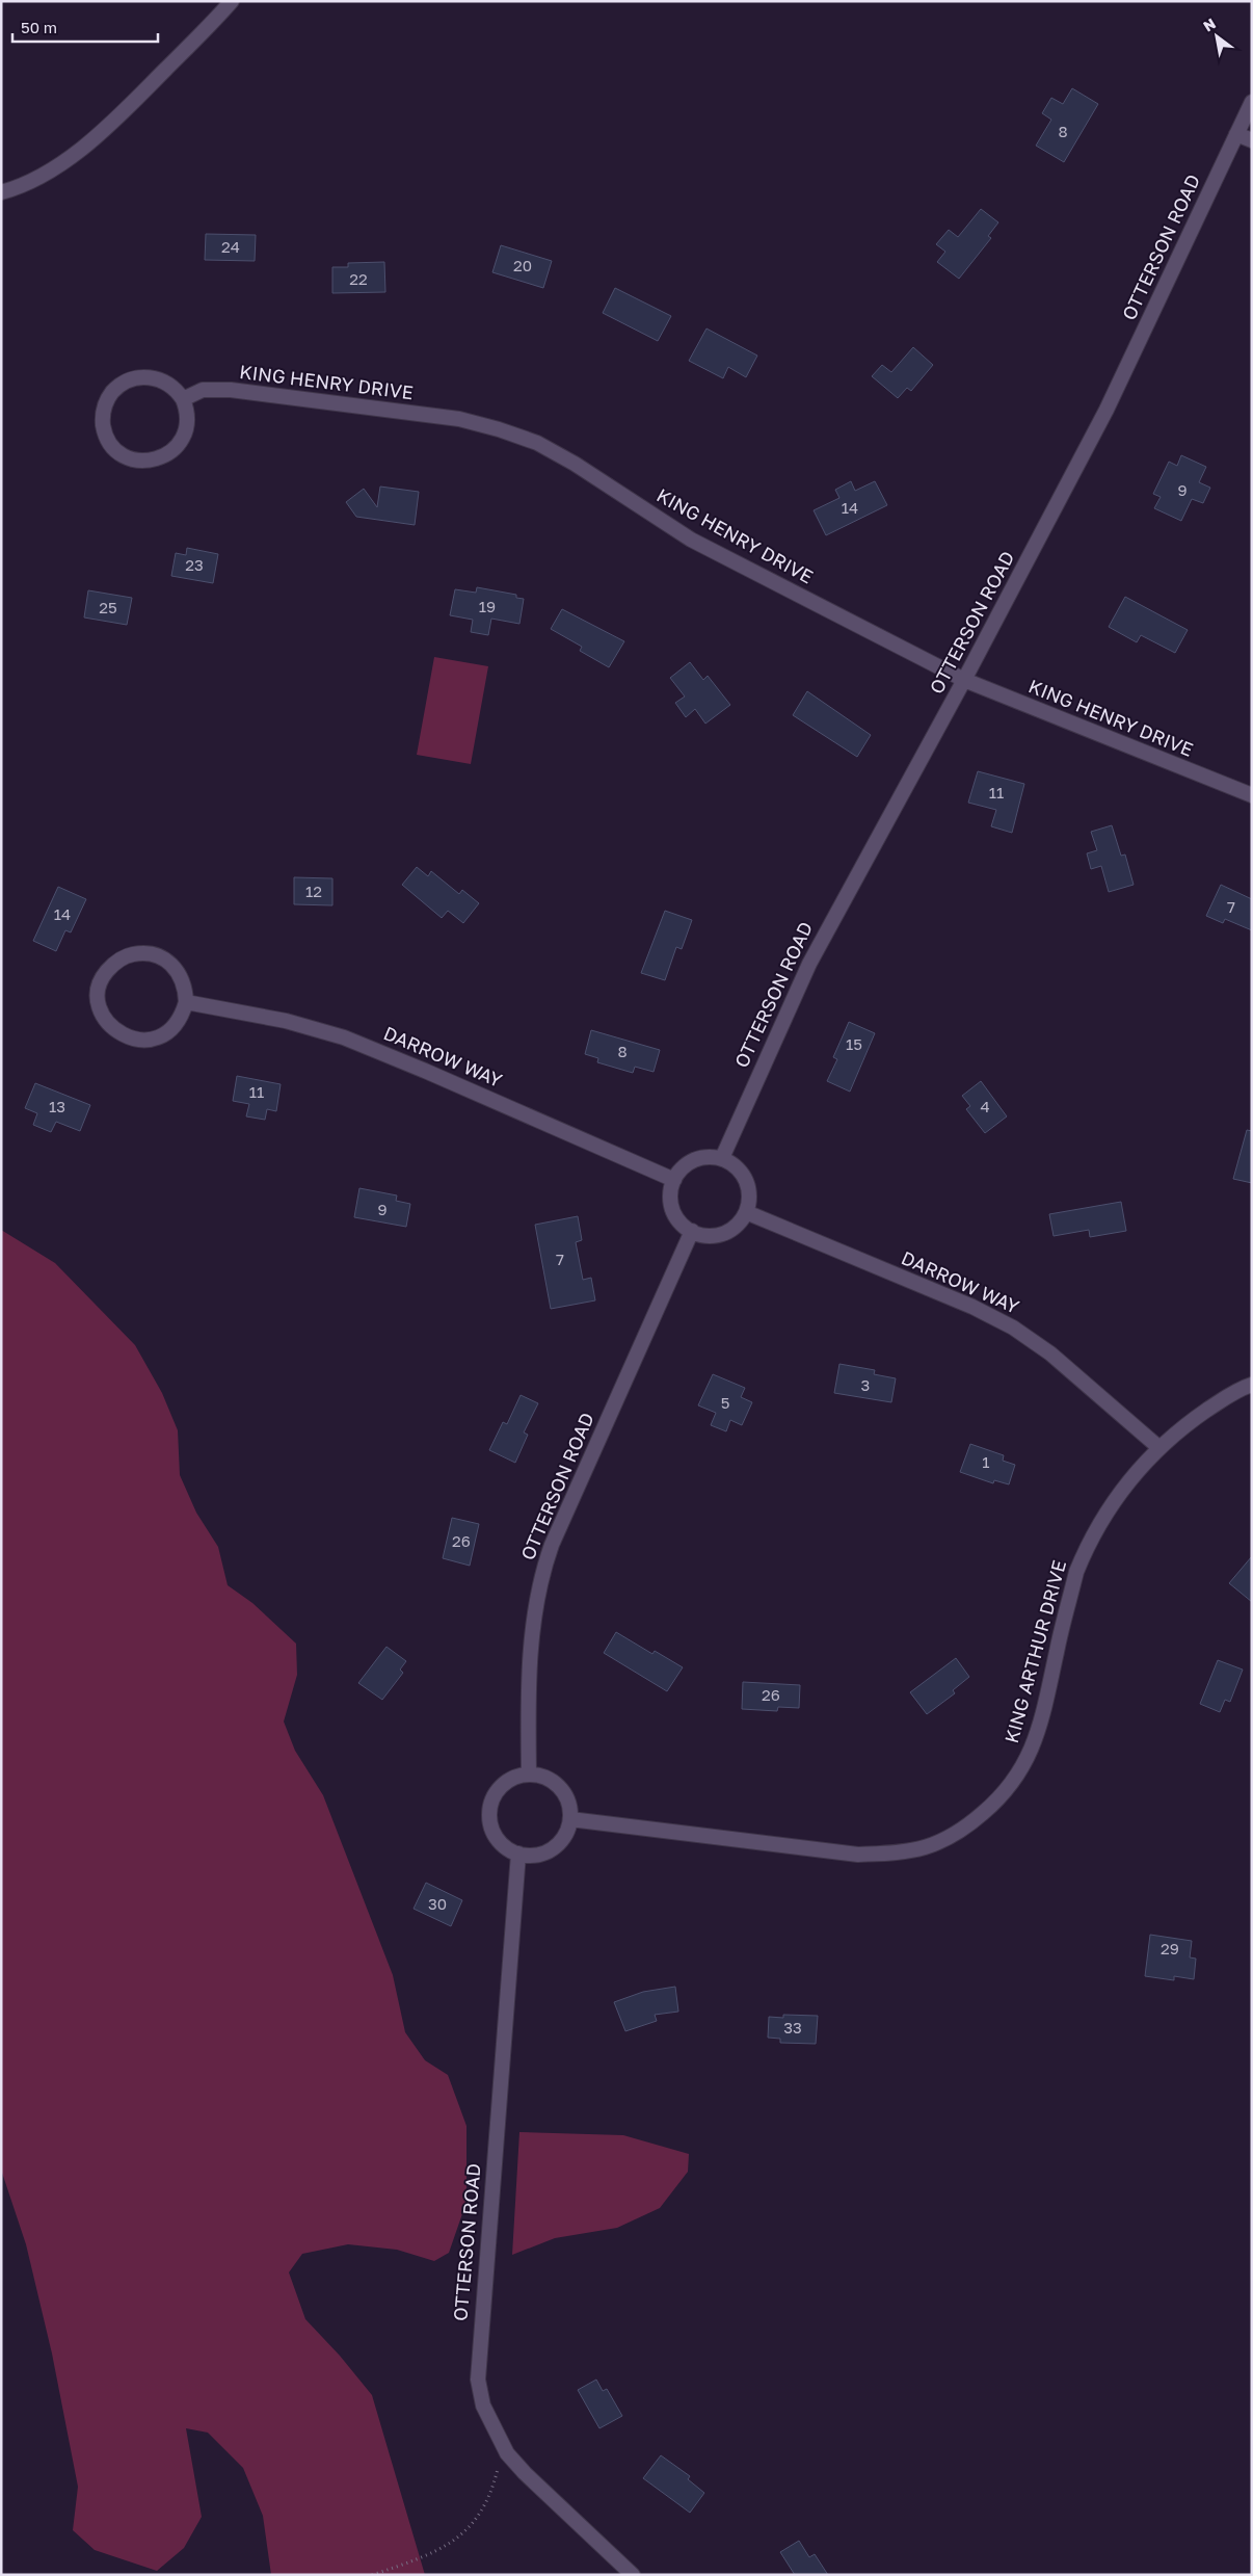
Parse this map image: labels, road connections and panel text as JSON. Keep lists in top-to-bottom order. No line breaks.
{"streets":{"street":["OTTERSON ROAD","KING HENRY DRIVE","DARROW WAY","KING ARTHUR DRIVE"]},"crossings":[["OTTERSON ROAD","KING HENRY DRIVE"],["OTTERSON ROAD","DARROW WAY"],["OTTERSON ROAD","KING ARTHUR DRIVE"],["DARROW WAY","KING ARTHUR DRIVE"]],"house_numbers":["8","24","20","22","9","14","23","19","25","11","12","7","14","15","8","11","13","4","9","7","3","5","1","26","26","30","29","33"],"scale_bar":"50 m","north":"top left"}
